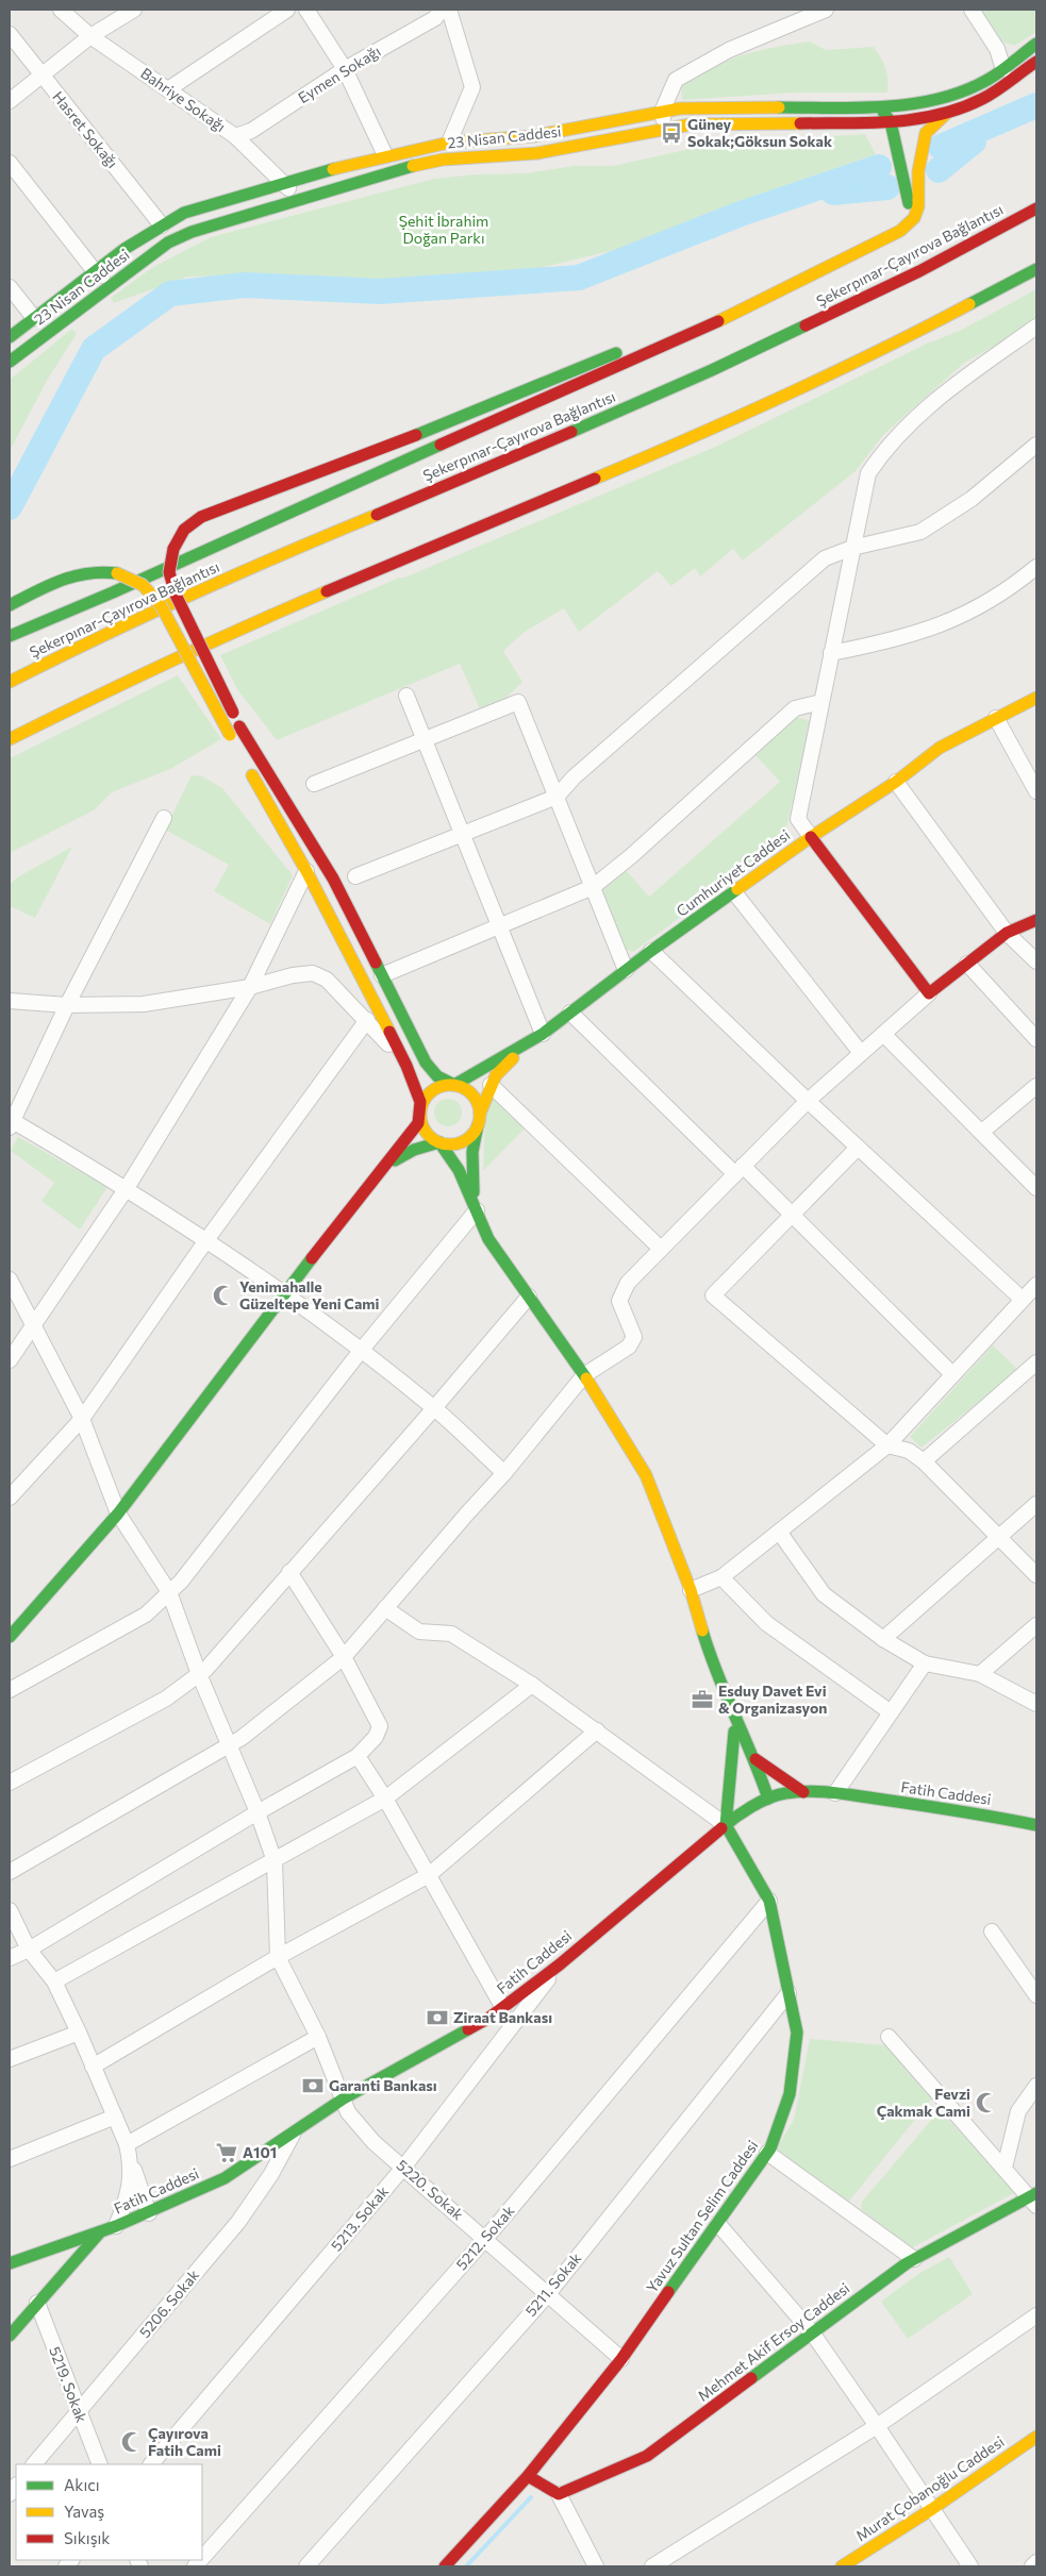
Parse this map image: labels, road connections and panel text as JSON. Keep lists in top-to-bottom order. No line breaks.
{"streets":{"main road":["23 Nisan Caddesi","Şekerpınar-Çayırova Bağlantısı","Cumhuriyet Caddesi","Fatih Caddesi","Yavuz Sultan Selim Caddesi","Mehmet Akif Ersoy Caddesi","Murat Çobanoğlu Caddesi"],"street":["Eymen Sokağı","Bahriye Sokağı","Hasret Sokağı","5220. Sokak","5213. Sokak","5212. Sokak","5211. Sokak","5206. Sokak","5219. Sokak"]},"crossings":[["Eymen Sokağı","Bahriye Sokağı"],["Bahriye Sokağı","23 Nisan Caddesi"],["Hasret Sokağı","23 Nisan Caddesi"],["Fatih Caddesi","5220. Sokak"],["Fatih Caddesi","Yavuz Sultan Selim Caddesi"],["Fatih Caddesi","5213. Sokak"],["Fatih Caddesi","5206. Sokak"],["Fatih Caddesi","5219. Sokak"],["5220. Sokak","Yavuz Sultan Selim Caddesi"],["5220. Sokak","5213. Sokak"],["5220. Sokak","5212. Sokak"],["5220. Sokak","5211. Sokak"],["Yavuz Sultan Selim Caddesi","5212. Sokak"],["Yavuz Sultan Selim Caddesi","5211. Sokak"],["5206. Sokak","5219. Sokak"]],"parks":["Şehit İbrahim Doğan Parkı"],"places":{"bus stop":["Güney Sokak;Göksun Sokak"],"mosque":["Yenimahalle Güzeltepe Yeni Cami","Fevzi Çakmak Cami","Çayırova Fatih Cami"],"office":["Esduy Davet Evi & Organizasyon"],"bank":["Ziraat Bankası","Garanti Bankası"],"supermarket":["A101"]},"legend":["Akıcı","Yavaş","Sıkışık"]}
